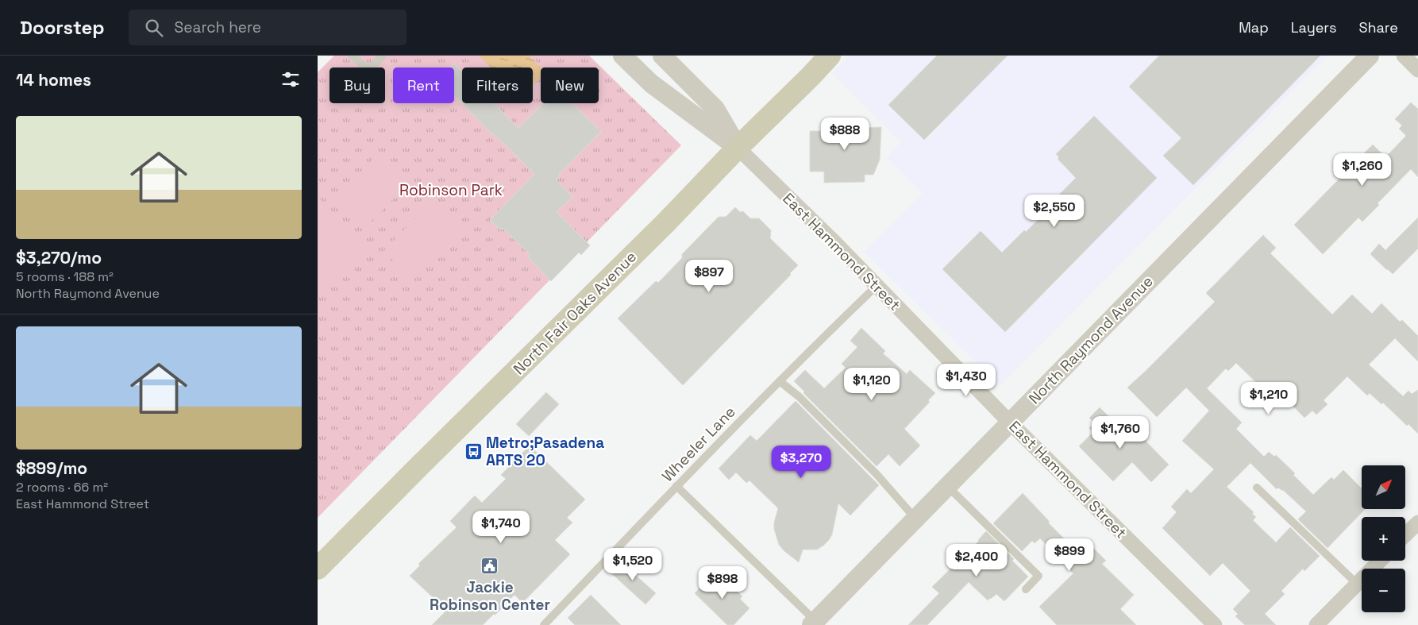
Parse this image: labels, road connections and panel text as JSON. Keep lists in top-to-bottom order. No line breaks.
{"streets":{"main road":["North Fair Oaks Avenue"],"street":["East Hammond Street","North Raymond Avenue"],"lane":["Wheeler Lane"]},"crossings":[["East Hammond Street","North Fair Oaks Avenue"],["East Hammond Street","North Raymond Avenue"],["East Hammond Street","Wheeler Lane"]],"parks":["Robinson Park"],"places":{"bus stop":["Metro;Pasadena ARTS 20"],"public building":["Jackie Robinson Center"]},"north":"top right","page":{"header":"Doorstep","search":"Search here","nav":["Map","Layers","Share"],"heading":"14 homes","chip":["Buy","Rent","Filters","New"],"list":[{"name":"$3,270/mo","note":"5 rooms · 188 m² · North Raymond Avenue"},{"name":"$899/mo","note":"2 rooms · 66 m² · East Hammond Street"}],"price":["$888","$1,260","$2,550","$897","$1,430","$1,120","$1,210","$1,760","$3,270","$1,740","$899","$2,400","$1,520","$898"],"map_buttons":["+","−"]}}
